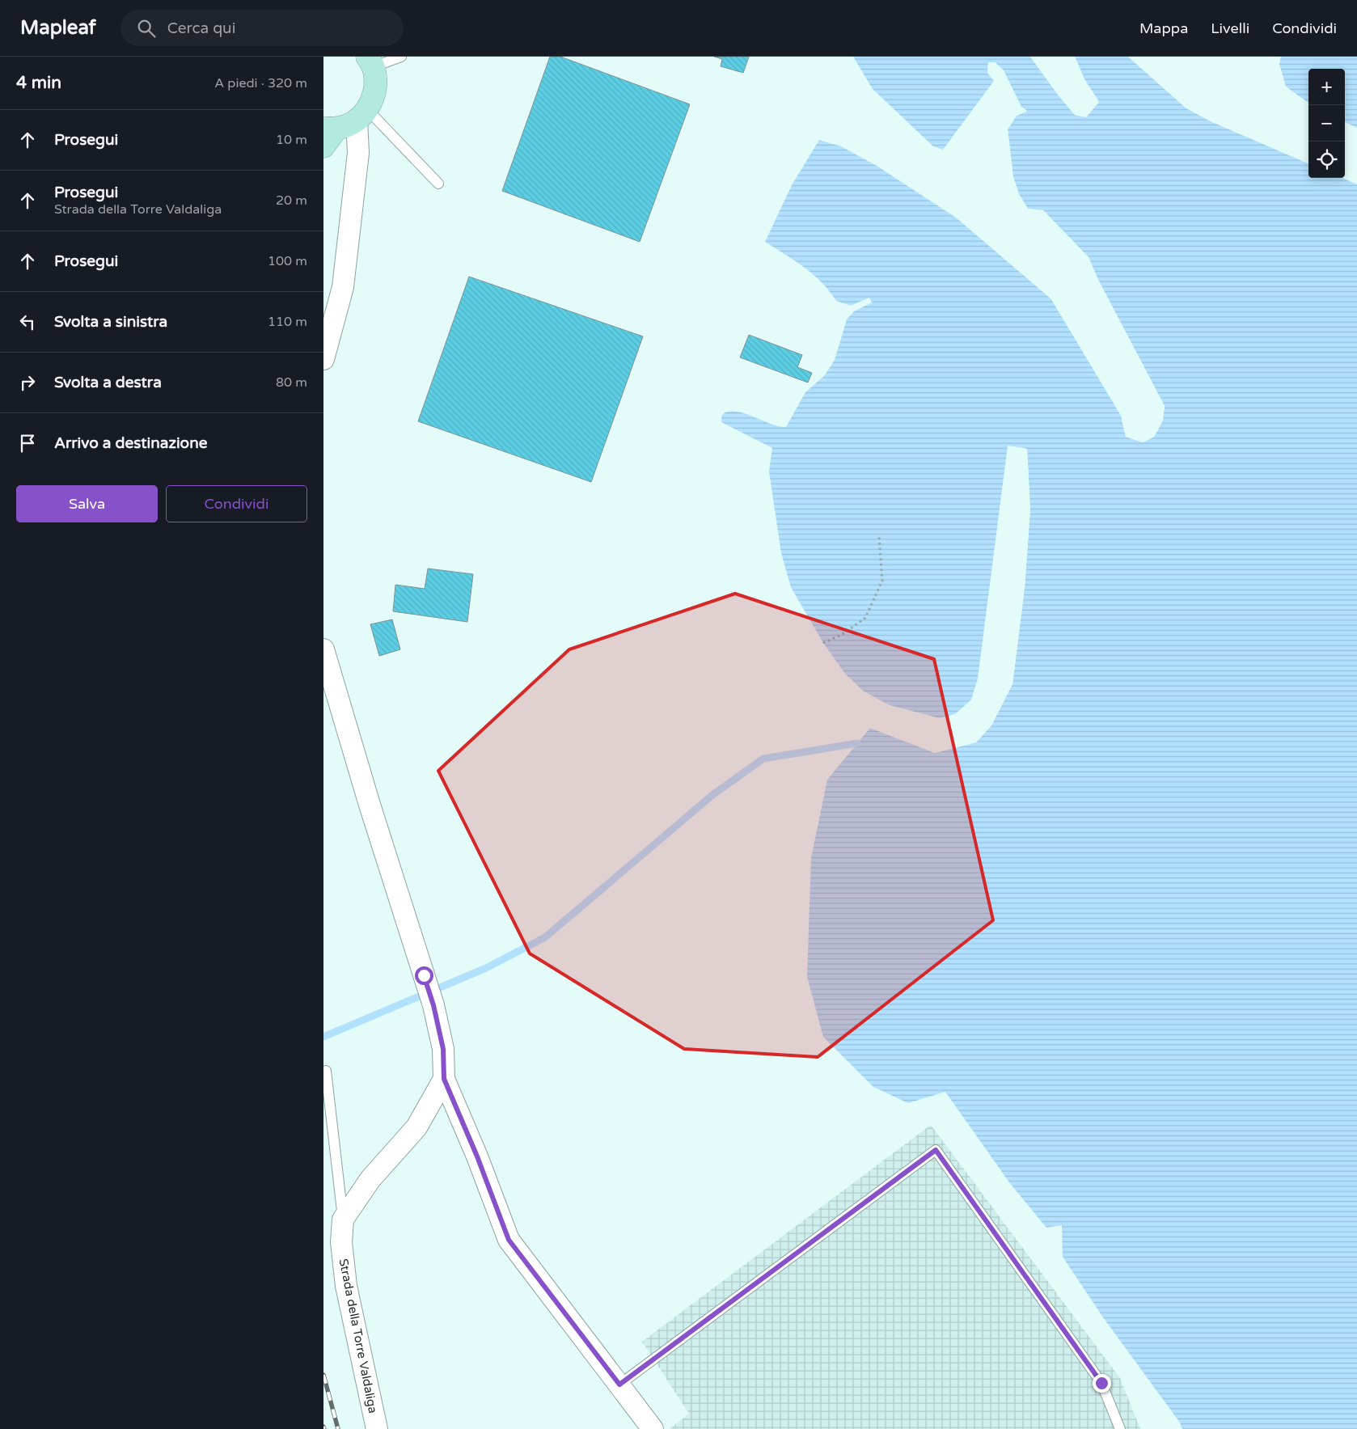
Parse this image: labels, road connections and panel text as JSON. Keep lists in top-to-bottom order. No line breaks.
{"streets":{"street":["Strada della Torre Valdaliga"]},"page":{"header":"Mapleaf","search":"Cerca qui","nav":["Mappa","Livelli","Condividi"],"heading":["4 min","A piedi · 320 m"],"map_buttons":["+","−"],"list":[["Prosegui","10 m"],["Prosegui","Strada della Torre Valdaliga","20 m"],["Prosegui","100 m"],["Svolta a sinistra","110 m"],["Svolta a destra","80 m"],"Arrivo a destinazione"],"buttons":["Salva","Condividi"]}}
